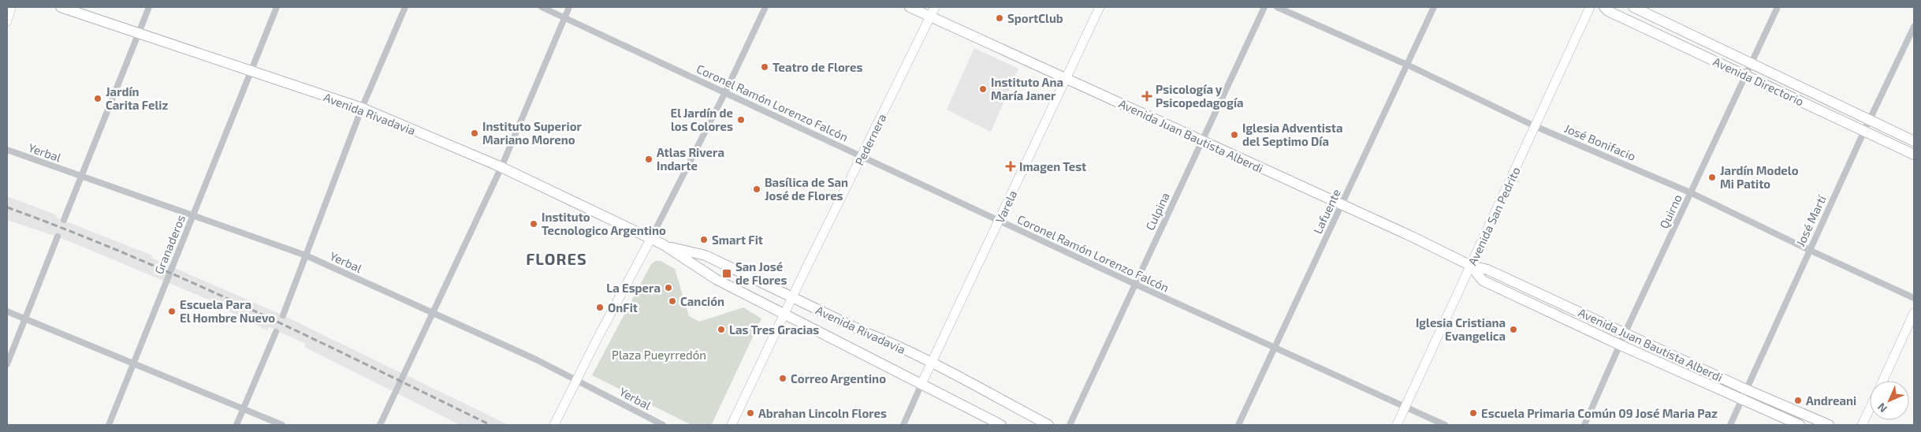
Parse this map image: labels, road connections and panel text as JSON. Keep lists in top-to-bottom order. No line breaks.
{"streets":{"main road":["Avenida Directorio","Avenida Rivadavia","Avenida Juan Bautista Alberdi"],"street":["Coronel Ramón Lorenzo Falcón","Pedernera","José Bonifacio","Yerbal","Varela","Culpina","Lafuente","Quirno","Avenida San Pedrito","José Martí","Granaderos"]},"crossings":[["Avenida Directorio","Quirno"],["Avenida Directorio","José Martí"],["Coronel Ramón Lorenzo Falcón","Pedernera"],["Coronel Ramón Lorenzo Falcón","Varela"],["Coronel Ramón Lorenzo Falcón","Culpina"],["Coronel Ramón Lorenzo Falcón","Lafuente"],["Coronel Ramón Lorenzo Falcón","Avenida San Pedrito"],["Avenida Rivadavia","Pedernera"],["Avenida Rivadavia","Varela"],["Avenida Rivadavia","Granaderos"],["Avenida Juan Bautista Alberdi","Pedernera"],["Avenida Juan Bautista Alberdi","Varela"],["Avenida Juan Bautista Alberdi","Culpina"],["Avenida Juan Bautista Alberdi","Lafuente"],["Avenida Juan Bautista Alberdi","Quirno"],["Avenida Juan Bautista Alberdi","Avenida San Pedrito"],["Avenida Juan Bautista Alberdi","José Martí"],["José Bonifacio","Lafuente"],["José Bonifacio","Quirno"],["José Bonifacio","Avenida San Pedrito"],["José Bonifacio","José Martí"],["Yerbal","Granaderos"]],"districts":["FLORES"],"parks":["Plaza Pueyrredón"],"places":{"other":["SportClub","Teatro de Flores","Instituto Ana María Janer","Jardín Carita Feliz","El Jardín de los Colores","Instituto Superior Mariano Moreno","Iglesia Adventista del Septimo Día","Atlas Rivera Indarte","Jardín Modelo Mi Patito","Basílica de San José de Flores","Instituto Tecnologico Argentino","Smart Fit","La Espera","Canción","OnFit","Escuela Para El Hombre Nuevo","Las Tres Gracias","Iglesia Cristiana Evangelica","Correo Argentino","Andreani","Abrahan Lincoln Flores","Escuela Primaria Común 09 José Maria Paz"],"health":["Psicología y Psicopedagogía","Imagen Test"],"transit":["San José de Flores"]},"north":"bottom left"}
